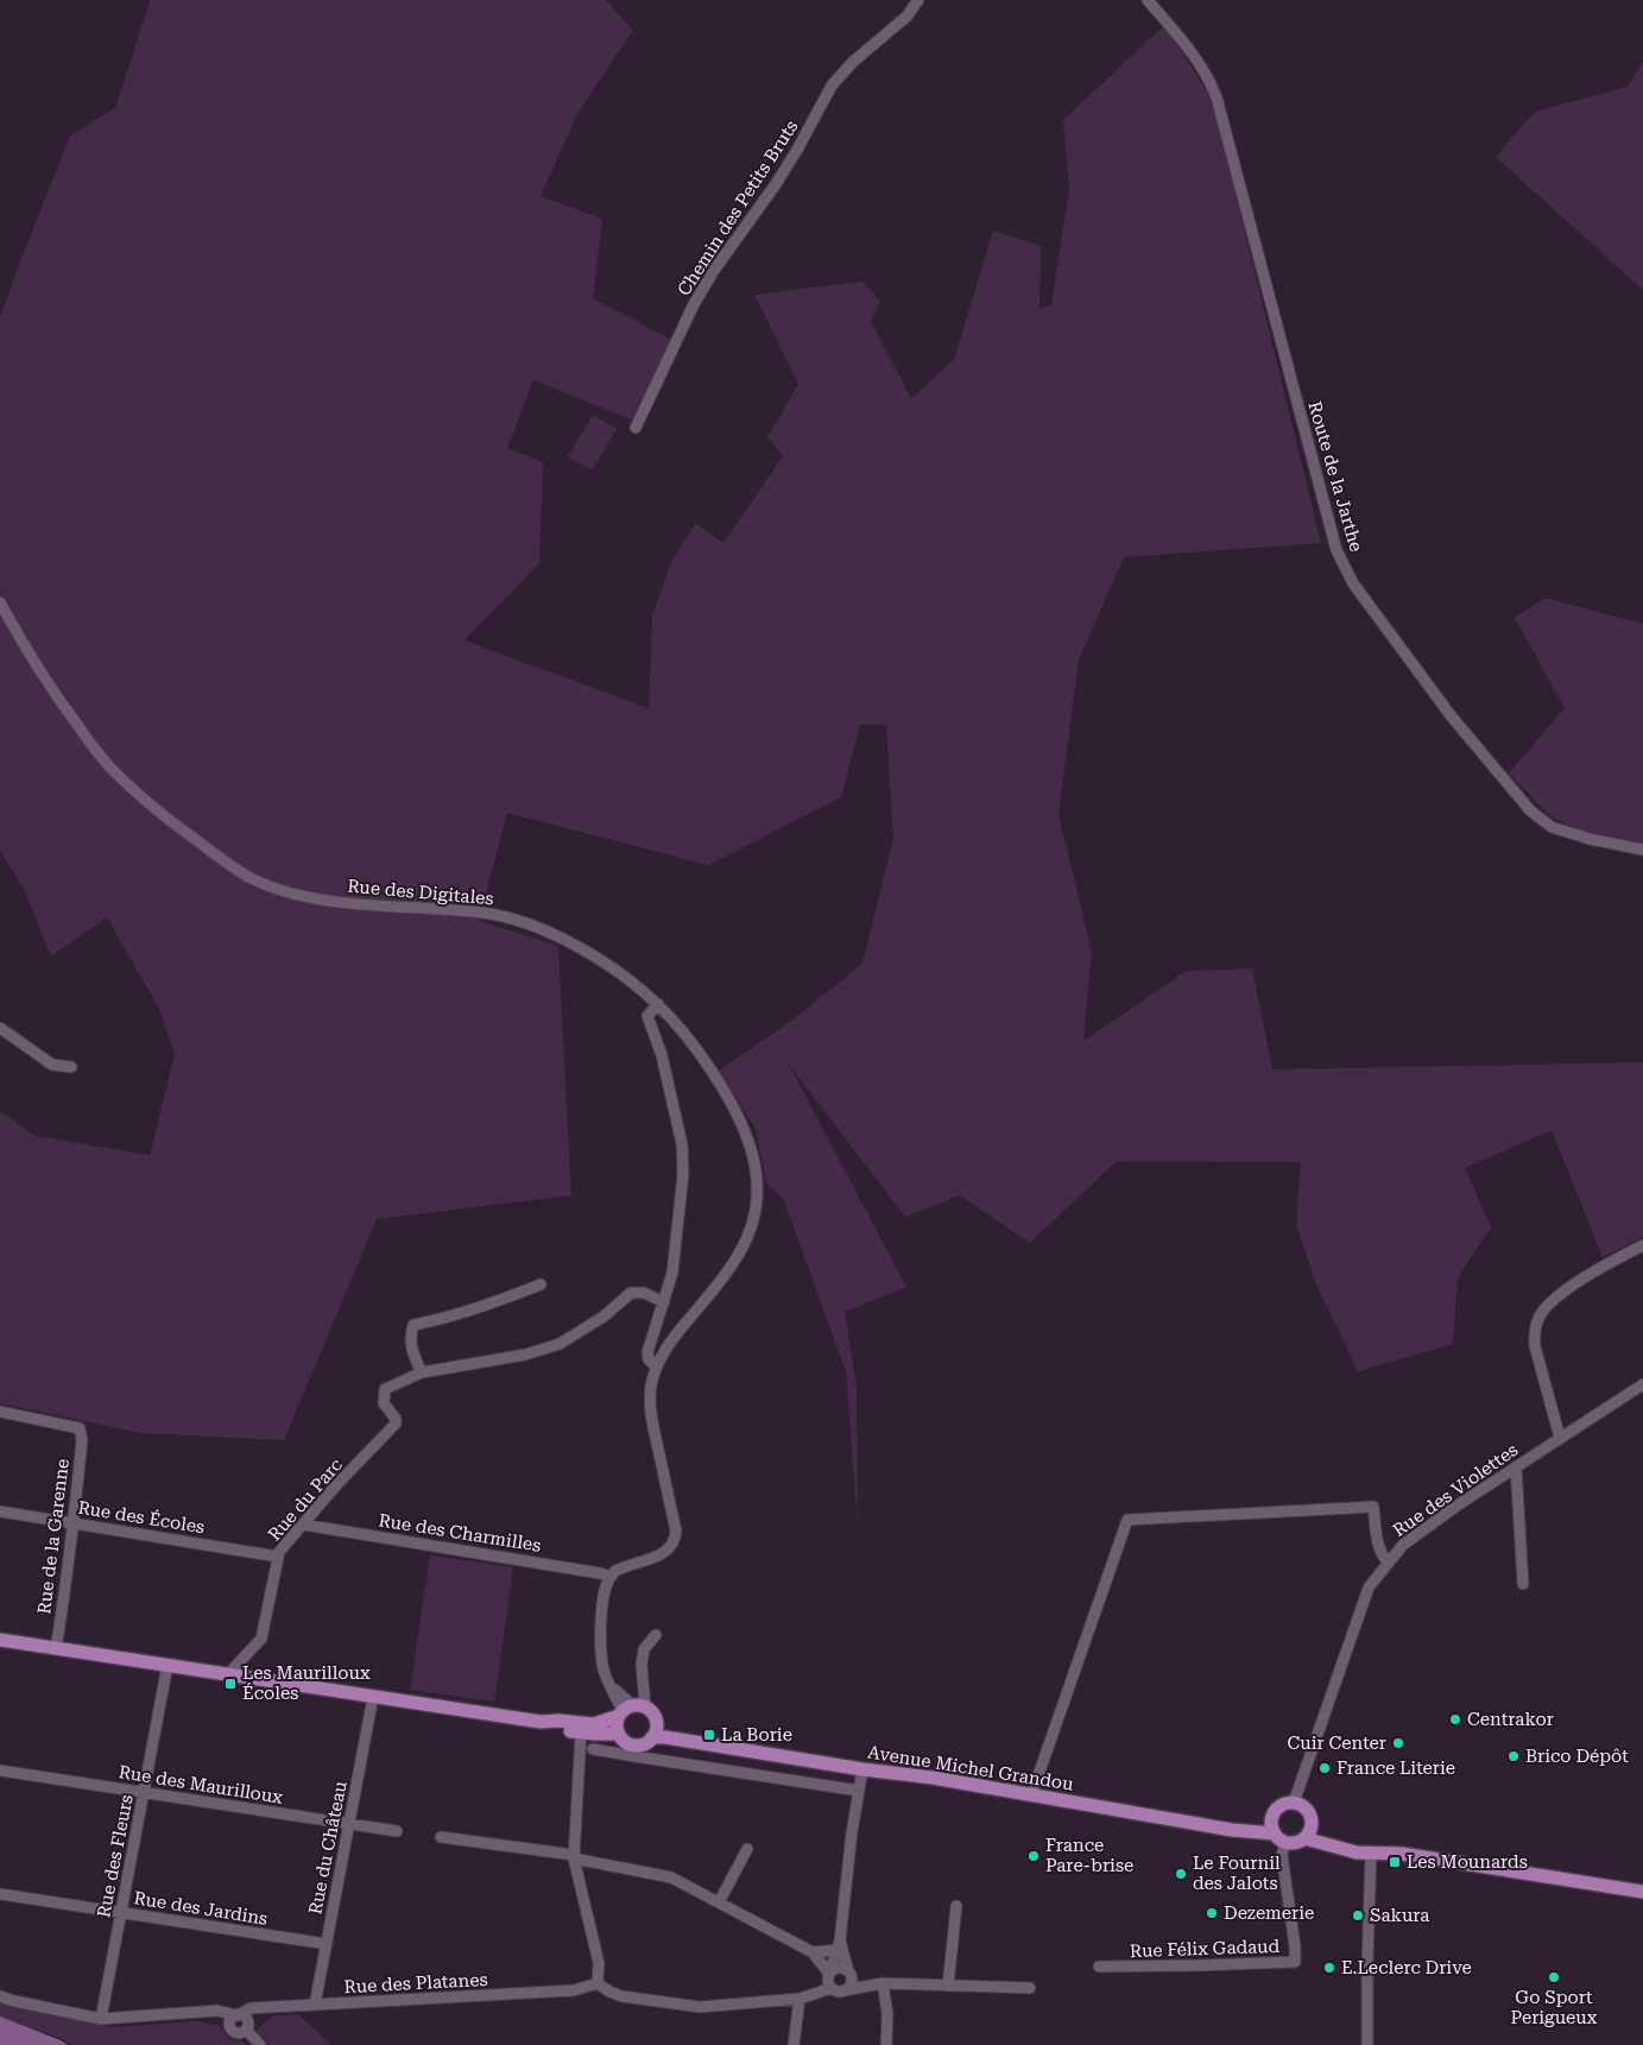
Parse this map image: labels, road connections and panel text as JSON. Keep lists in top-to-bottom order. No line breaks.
{"streets":{"main road":["Avenue Michel Grandou"],"street":["Chemin des Petits Bruts","Route de la Jarthe","Rue des Digitales","Rue des Violettes","Rue du Parc","Rue des Écoles","Rue des Charmilles","Rue de la Garenne","Rue des Maurilloux","Rue du Château","Rue des Fleurs","Rue des Jardins","Rue Félix Gadaud","Rue des Platanes"]},"crossings":[["Rue des Digitales","Rue des Charmilles"],["Rue des Violettes","Avenue Michel Grandou"],["Rue des Violettes","Rue Félix Gadaud"],["Rue du Parc","Rue des Écoles"],["Rue du Parc","Rue des Charmilles"],["Rue des Écoles","Rue de la Garenne"],["Avenue Michel Grandou","Rue Félix Gadaud"],["Rue des Maurilloux","Rue du Château"],["Rue des Maurilloux","Rue des Fleurs"],["Rue du Château","Rue des Jardins"],["Rue du Château","Rue des Platanes"],["Rue des Fleurs","Rue des Jardins"]],"places":{"transit":["Les Maurilloux Écoles","La Borie","Les Mounards"],"other":["Centrakor","Cuir Center","Brico Dépôt","France Literie","France Pare-brise","Le Fournil des Jalots","Dezemerie","Sakura","E.Leclerc Drive","Go Sport Perigueux"]}}
